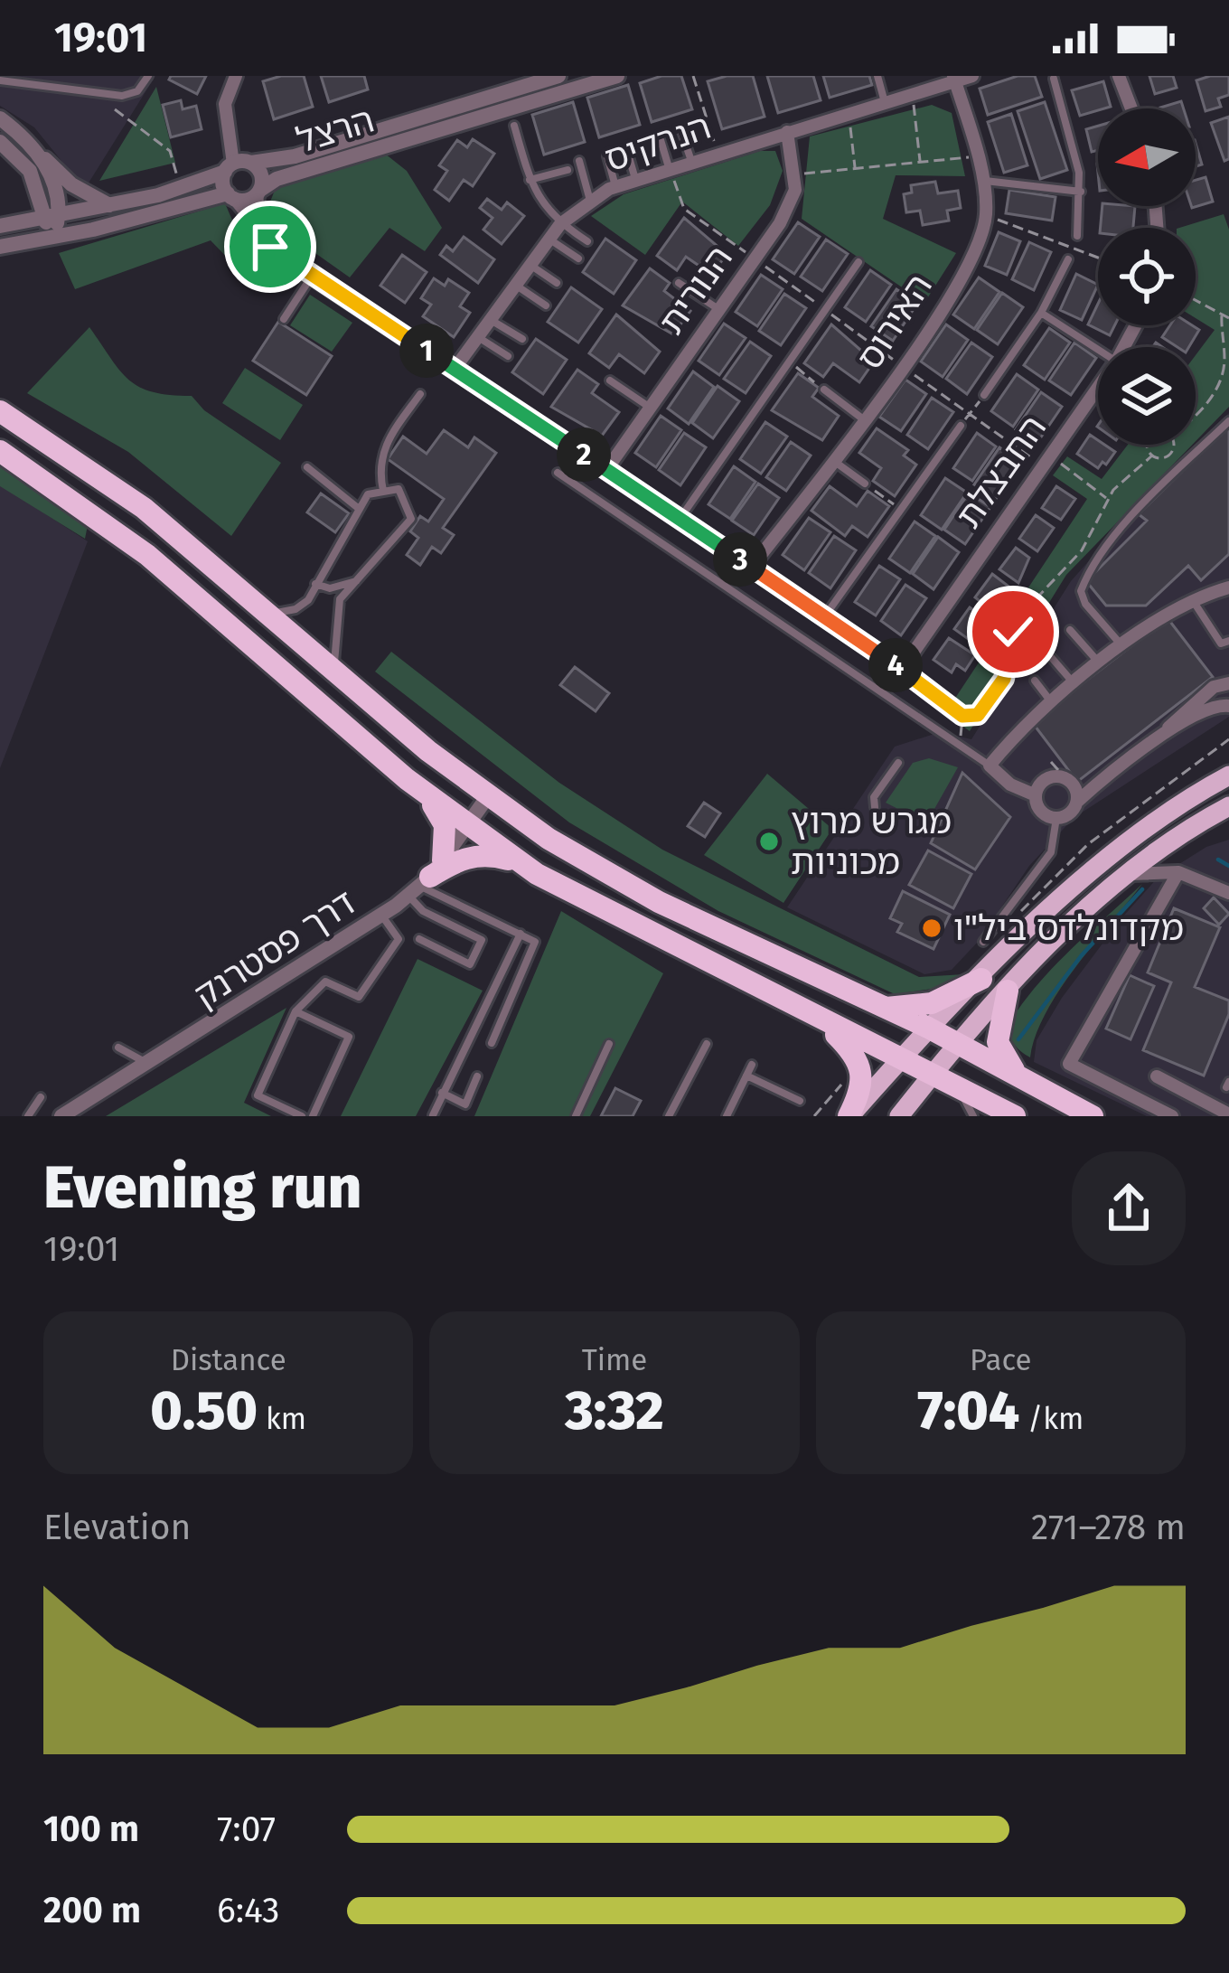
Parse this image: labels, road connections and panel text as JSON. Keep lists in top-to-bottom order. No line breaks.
{"streets":{"street":["הרצל","הנרקיס","הנורית","האירוס","החבצלת","דרך פסטרנק"]},"crossings":[["הנרקיס","האירוס"]],"places":["מגרש מרוץ מכוניות","מקדונלדס ביל\"ו"],"north":"left","page":{"status":"19:01","pins":["1","2","3","4"],"heading":["Evening run","19:01"],"stats":[["Distance","0.50 km"],["Time","3:32"],["Pace","7:04 /km"]],"chart":["Elevation","271–278 m"],"list":[{"name":"100 m","note":"7:07"},{"name":"200 m","note":"6:43"}]}}
